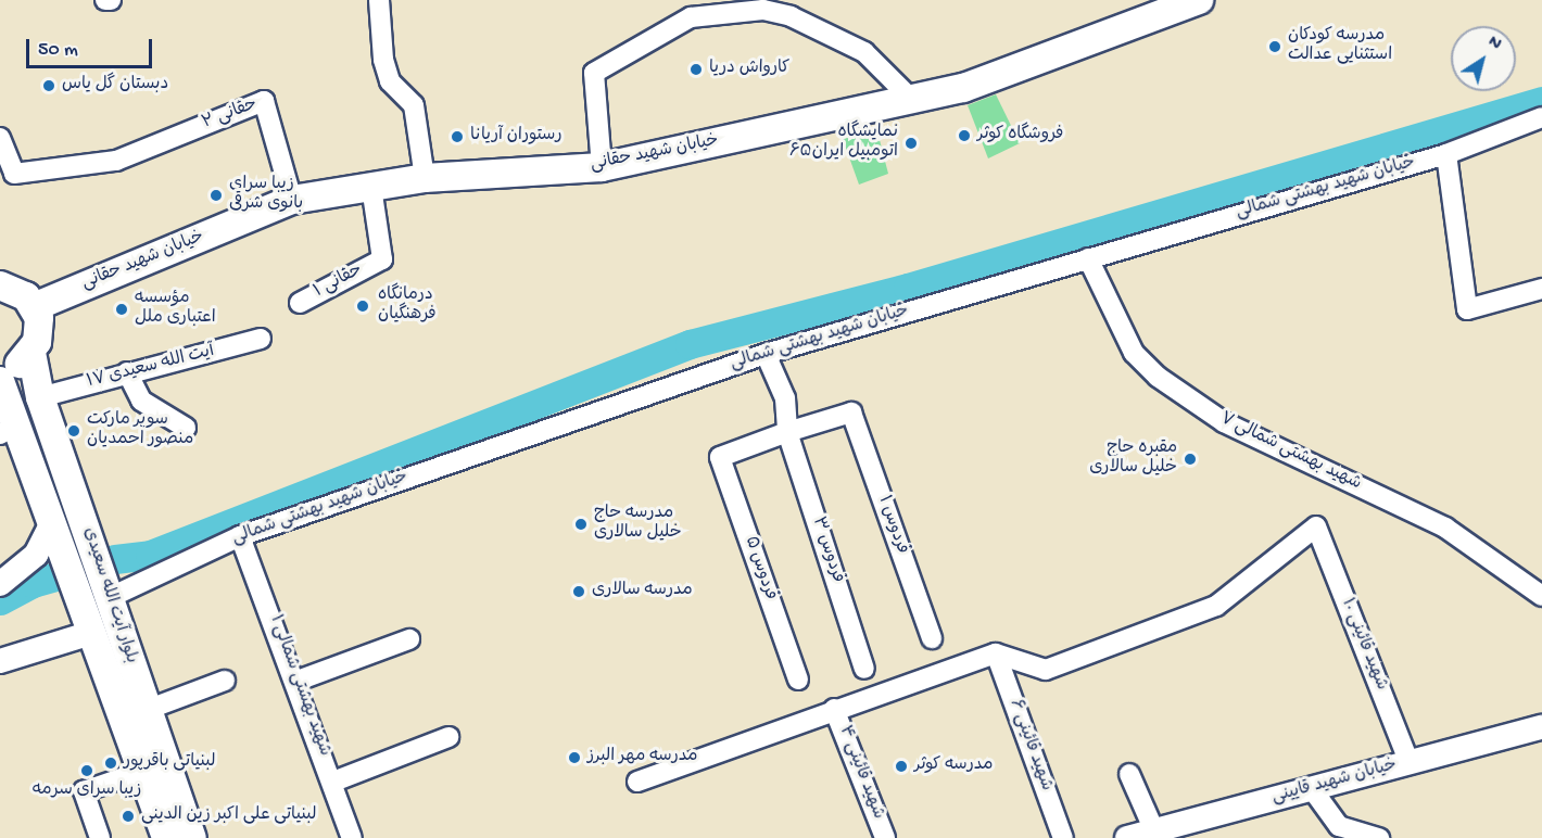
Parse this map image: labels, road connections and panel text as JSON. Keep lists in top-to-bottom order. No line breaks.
{"streets":{"main road":["خیابان شهید حقانی","بلوار آیت الله سعیدی"],"street":["حقانی ۲","خیابان شهید بهشتی شمالی","حقانی ۱","آیت الله سعیدی ۱۷","شهید بهشتی شمالی ۷","فردوس ۱","فردوس ۳","فردوس ۵","شهید قائینی ۱۰","شهید بهشتی شمالی ۱","شهید قائینی ۶","شهید قائینی ۴","خیابان شهید قایینی"]},"crossings":[["حقانی ۲","خیابان شهید حقانی"],["خیابان شهید حقانی","حقانی ۱"],["خیابان شهید بهشتی شمالی","شهید بهشتی شمالی ۷"],["خیابان شهید بهشتی شمالی","فردوس ۳"],["خیابان شهید بهشتی شمالی","بلوار آیت الله سعیدی"],["خیابان شهید بهشتی شمالی","شهید بهشتی شمالی ۱"],["آیت الله سعیدی ۱۷","بلوار آیت الله سعیدی"],["فردوس ۱","فردوس ۳"],["فردوس ۱","فردوس ۵"],["فردوس ۳","فردوس ۵"],["شهید قائینی ۱۰","شهید قائینی ۶"],["شهید قائینی ۱۰","خیابان شهید قایینی"]],"places":["مدرسه کودکان استثنایی عدالت","کارواش دریا","دبستان گل یاس","فروشگاه کوثر","رستوران آریانا","نمایشگاه اتومبیل ایران۶۵","زیبا سرای بانوی شرقی","درمانگاه فرهنگیان","مؤسسه اعتباری ملل","سوپر مارکت منصور احمدیان","مقبره حاج خلیل سالاری","مدرسه حاج خلیل سالاری","مدرسه سالاری","مدرسه مهر البرز","لبنیاتی باقرپور","مدرسه کوثر","زیبا سرای سرمه","لبنیاتی علی اکبر زین الدینی"],"scale_bar":"50 m","north":"top right"}
